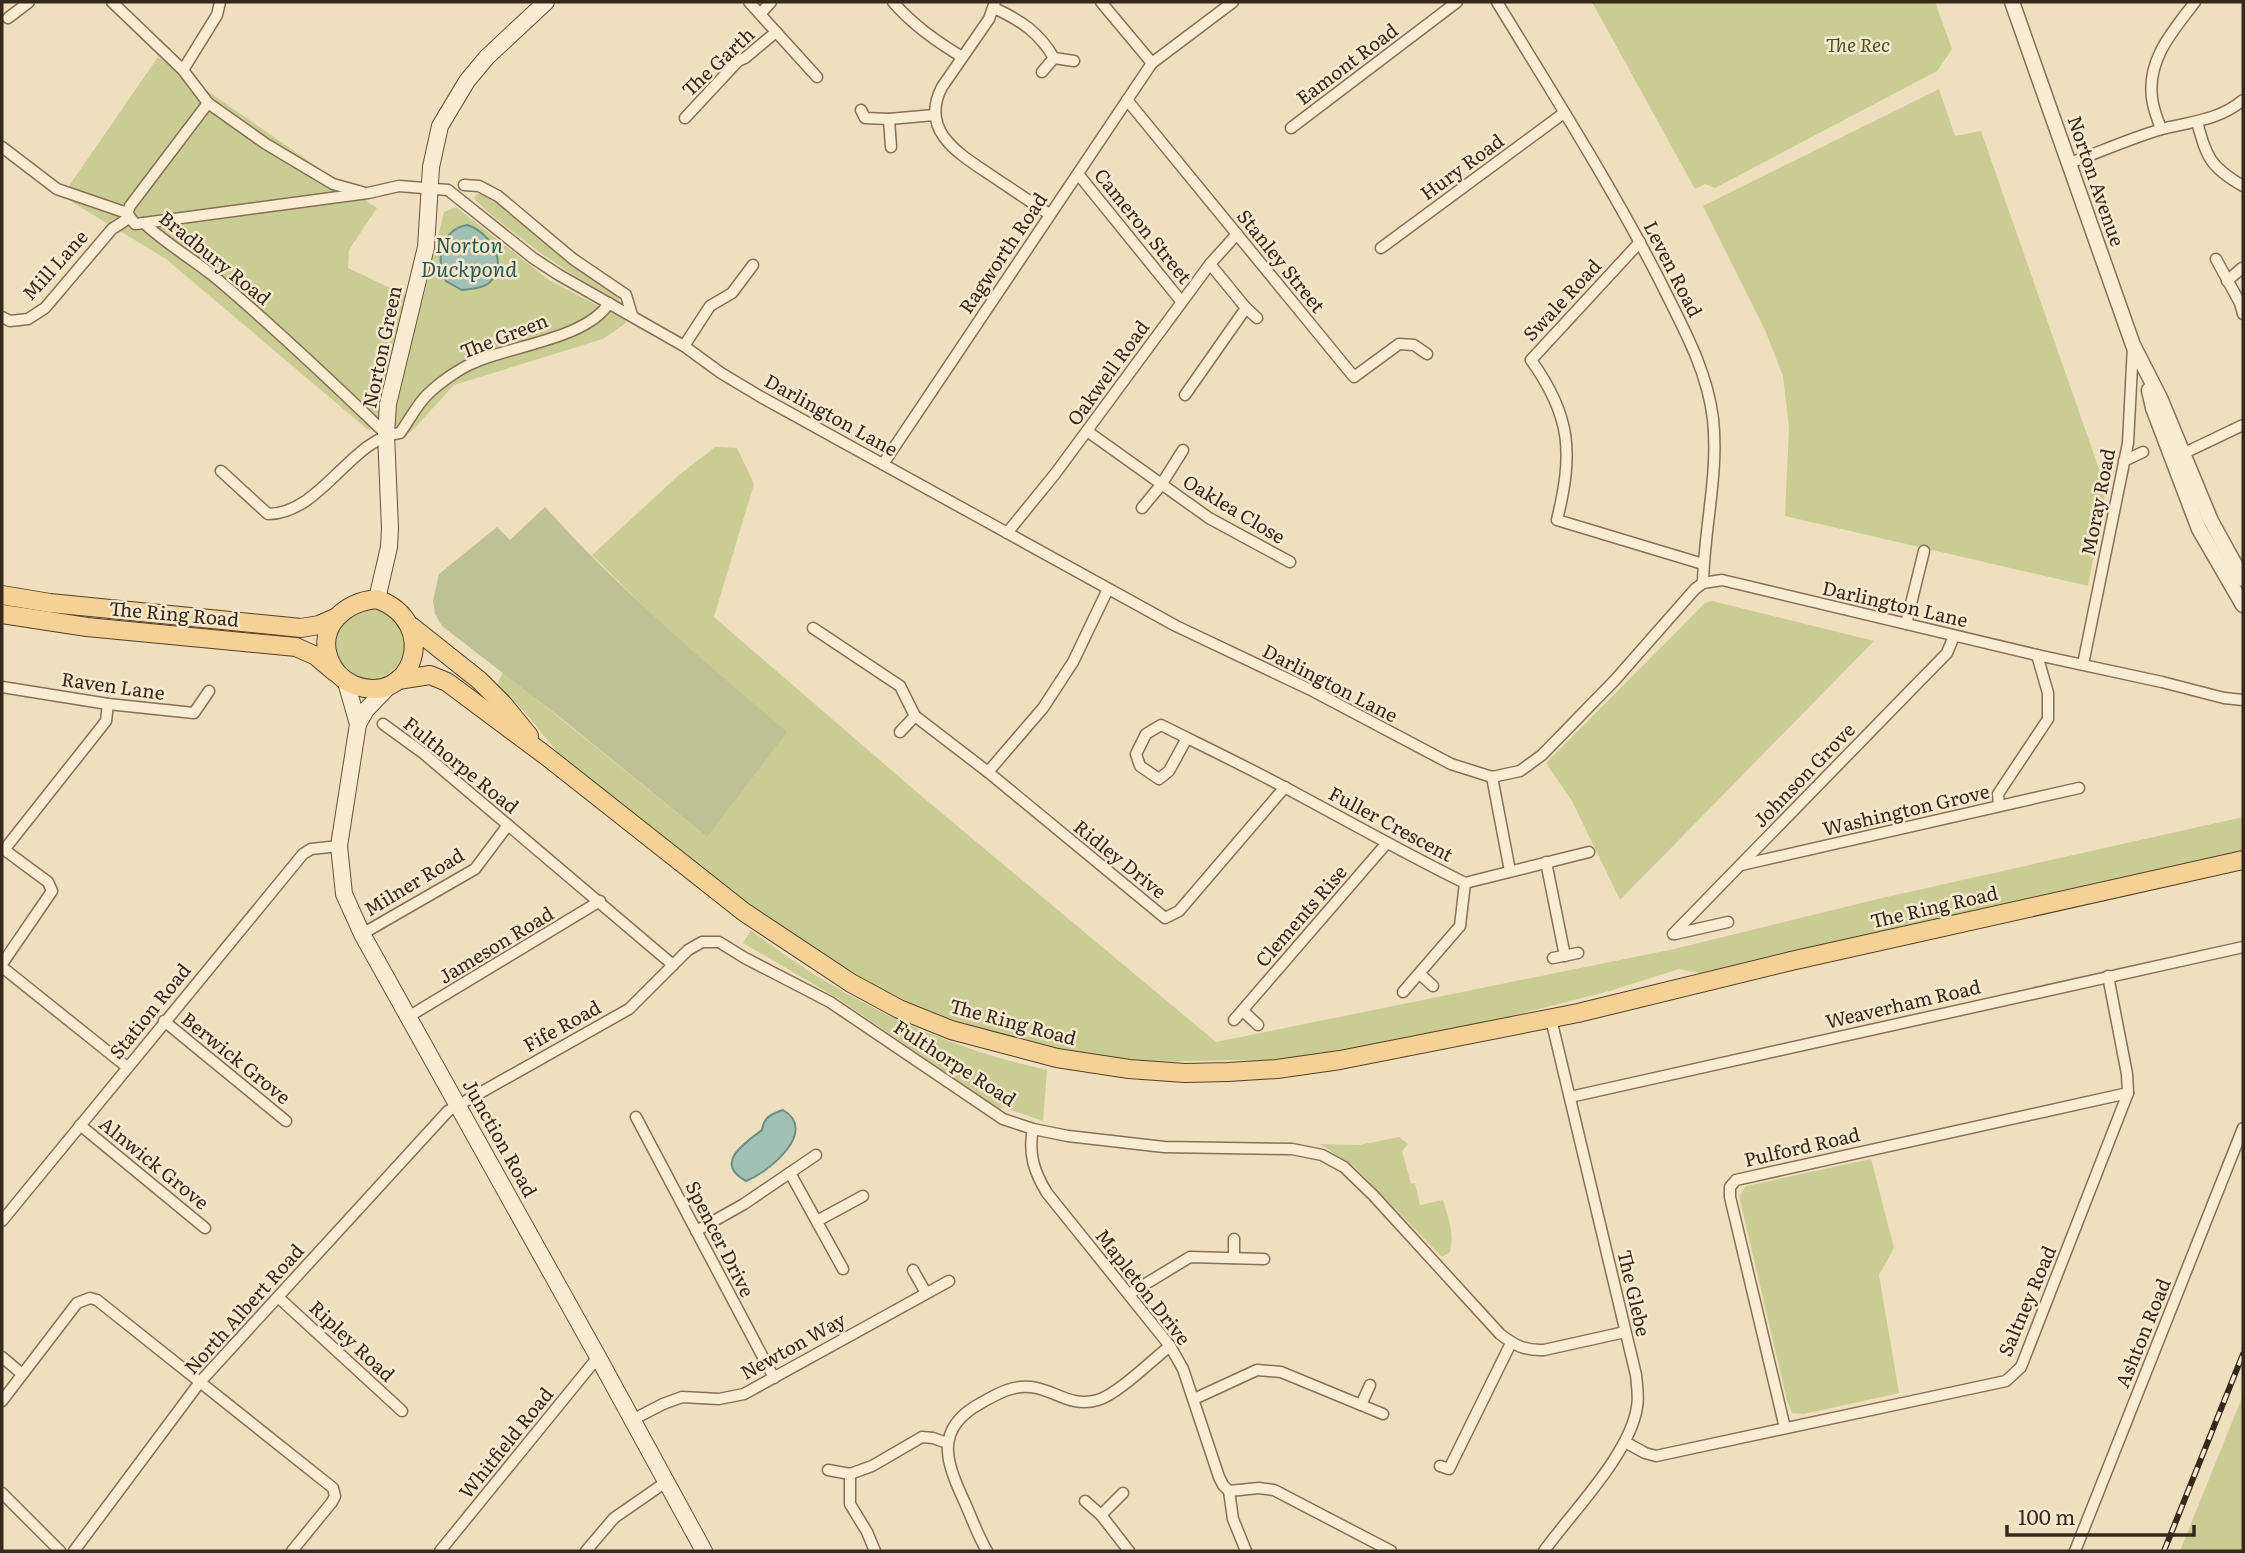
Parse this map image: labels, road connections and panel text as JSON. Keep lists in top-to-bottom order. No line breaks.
{"streets":{"main road":["Norton Green","The Ring Road","Junction Road"],"street":["The Garth","Eamont Road","Hury Road","Norton Avenue","Cameron Street","Ragworth Road","Bradbury Road","Stanley Street","Mill Lane","Leven Road","Swale Road","The Green","Oakwell Road","Darlington Lane","Moray Road","Oaklea Close","Raven Lane","Fulthorpe Road","Johnson Grove","Washington Grove","Fuller Crescent","Ridley Drive","Milner Road","Clements Rise","Jameson Road","Weaverham Road","Station Road","Fife Road","Berwick Grove","Pulford Road","Alnwick Grove","Spencer Drive","Mapleton Drive","The Glebe","Saltney Road","North Albert Road","Ashton Road","Ripley Road","Newton Way","Whitfield Road"]},"crossings":[["Hury Road","Leven Road"],["Norton Avenue","Moray Road"],["Cameron Street","Ragworth Road"],["Cameron Street","Oakwell Road"],["Ragworth Road","Stanley Street"],["Ragworth Road","Darlington Lane"],["Bradbury Road","Mill Lane"],["Bradbury Road","The Green"],["Bradbury Road","Norton Green"],["Stanley Street","Oakwell Road"],["Leven Road","Swale Road"],["Leven Road","Darlington Lane"],["The Green","Norton Green"],["The Green","Darlington Lane"],["Norton Green","Darlington Lane"],["Norton Green","The Ring Road"],["Norton Green","Junction Road"],["Oakwell Road","Darlington Lane"],["Oakwell Road","Oaklea Close"],["Darlington Lane","Moray Road"],["Darlington Lane","Johnson Grove"],["The Ring Road","Junction Road"],["The Ring Road","The Glebe"],["Fulthorpe Road","Milner Road"],["Fulthorpe Road","Jameson Road"],["Fulthorpe Road","Fife Road"],["Fulthorpe Road","Mapleton Drive"],["Johnson Grove","Washington Grove"],["Fuller Crescent","Ridley Drive"],["Fuller Crescent","Clements Rise"],["Milner Road","Junction Road"],["Jameson Road","Junction Road"],["Weaverham Road","The Glebe"],["Weaverham Road","Saltney Road"],["Station Road","Berwick Grove"],["Station Road","Junction Road"],["Station Road","Alnwick Grove"],["Fife Road","Junction Road"],["Fife Road","North Albert Road"],["Junction Road","North Albert Road"],["Junction Road","Newton Way"],["Junction Road","Whitfield Road"],["Pulford Road","Saltney Road"],["Spencer Drive","Newton Way"],["The Glebe","Saltney Road"],["North Albert Road","Ripley Road"]],"water":["Norton Duckpond"],"parks":["The Rec"],"scale_bar":"100 m"}
